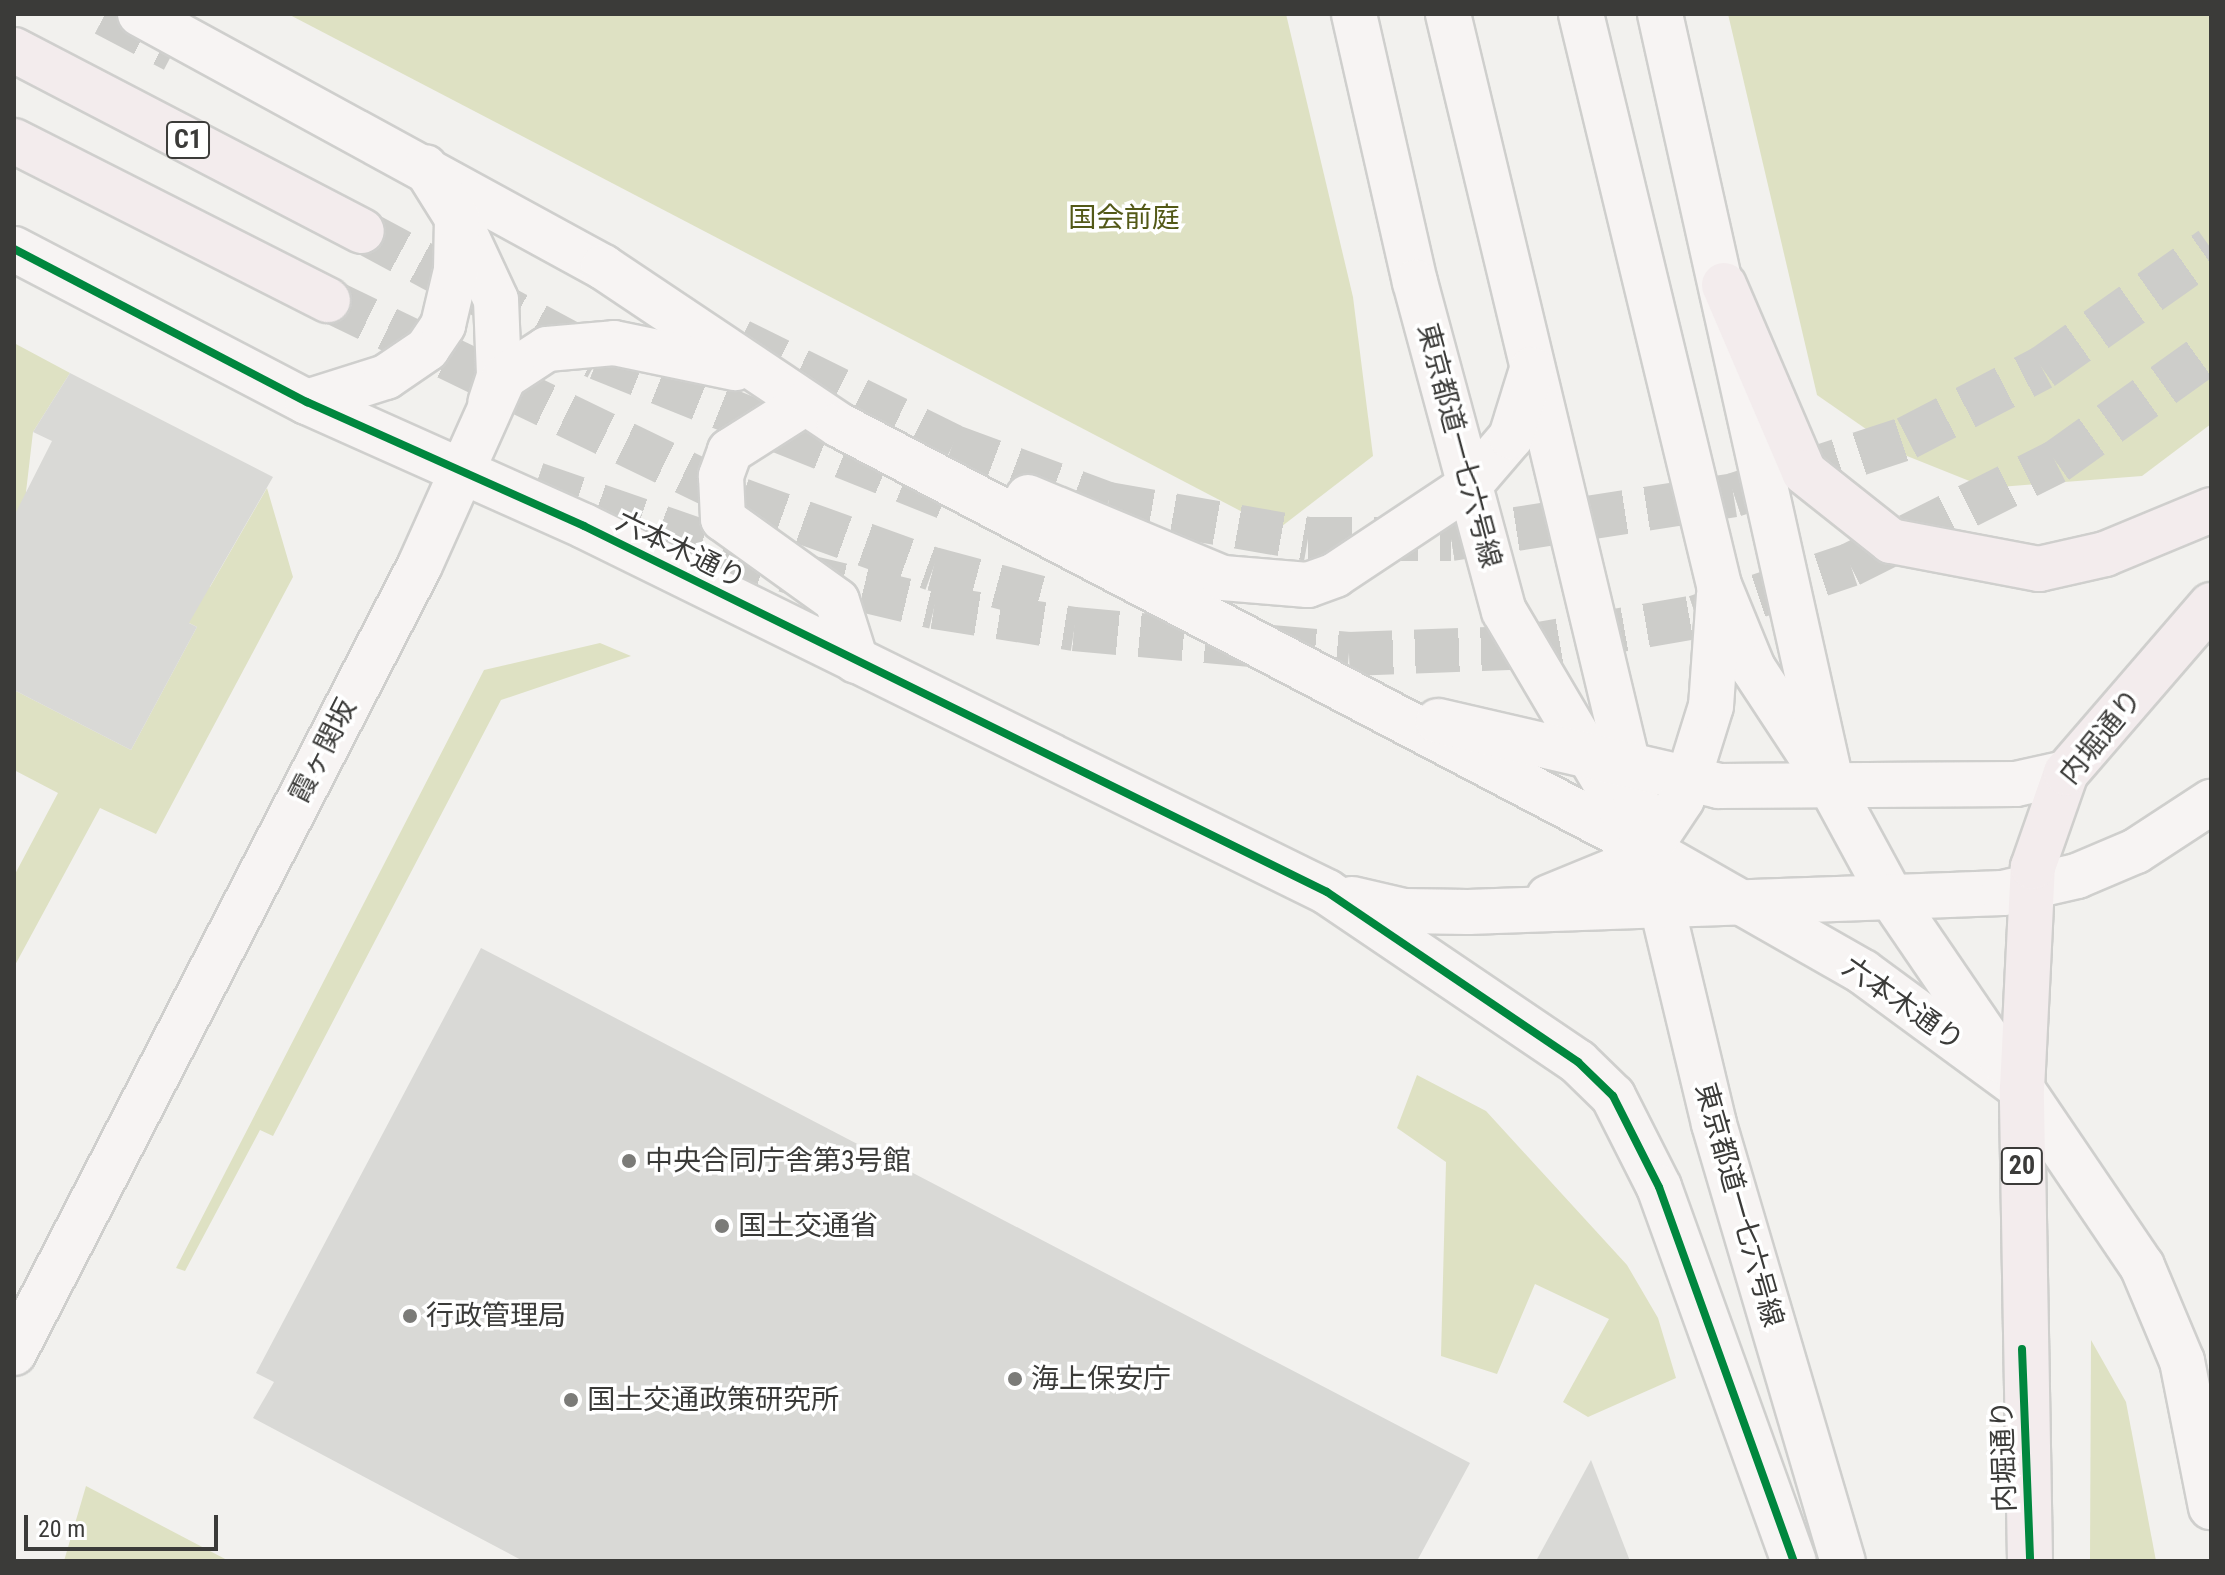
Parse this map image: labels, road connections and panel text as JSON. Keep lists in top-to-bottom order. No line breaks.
{"streets":{"highway":["C1","内堀通り","20"],"main road":["東京都道一七六号線","六本木通り","霞ヶ関坂"]},"crossings":[["東京都道一七六号線","六本木通り"],["六本木通り","内堀通り"],["六本木通り","霞ヶ関坂"]],"parks":["国会前庭"],"places":["中央合同庁舎第3号館","国土交通省","行政管理局","海上保安庁","国土交通政策研究所"],"scale_bar":"20 m"}
